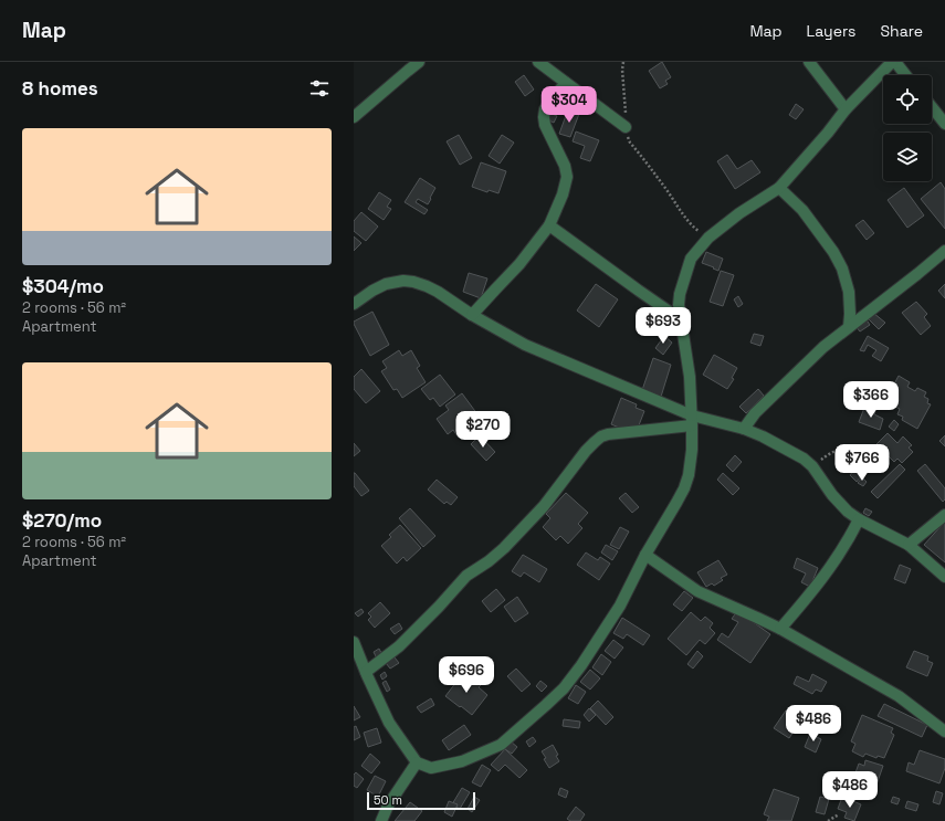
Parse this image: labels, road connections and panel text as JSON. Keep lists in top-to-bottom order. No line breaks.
{"scale_bar":"50 m","page":{"header":"Map","nav":["Map","Layers","Share"],"heading":"8 homes","price":["$304","$693","$366","$270","$766","$696","$486","$486"],"list":[{"name":"$304/mo","note":"2 rooms · 56 m² · Apartment"},{"name":"$270/mo","note":"2 rooms · 56 m² · Apartment"}],"scale":"50 m"}}
